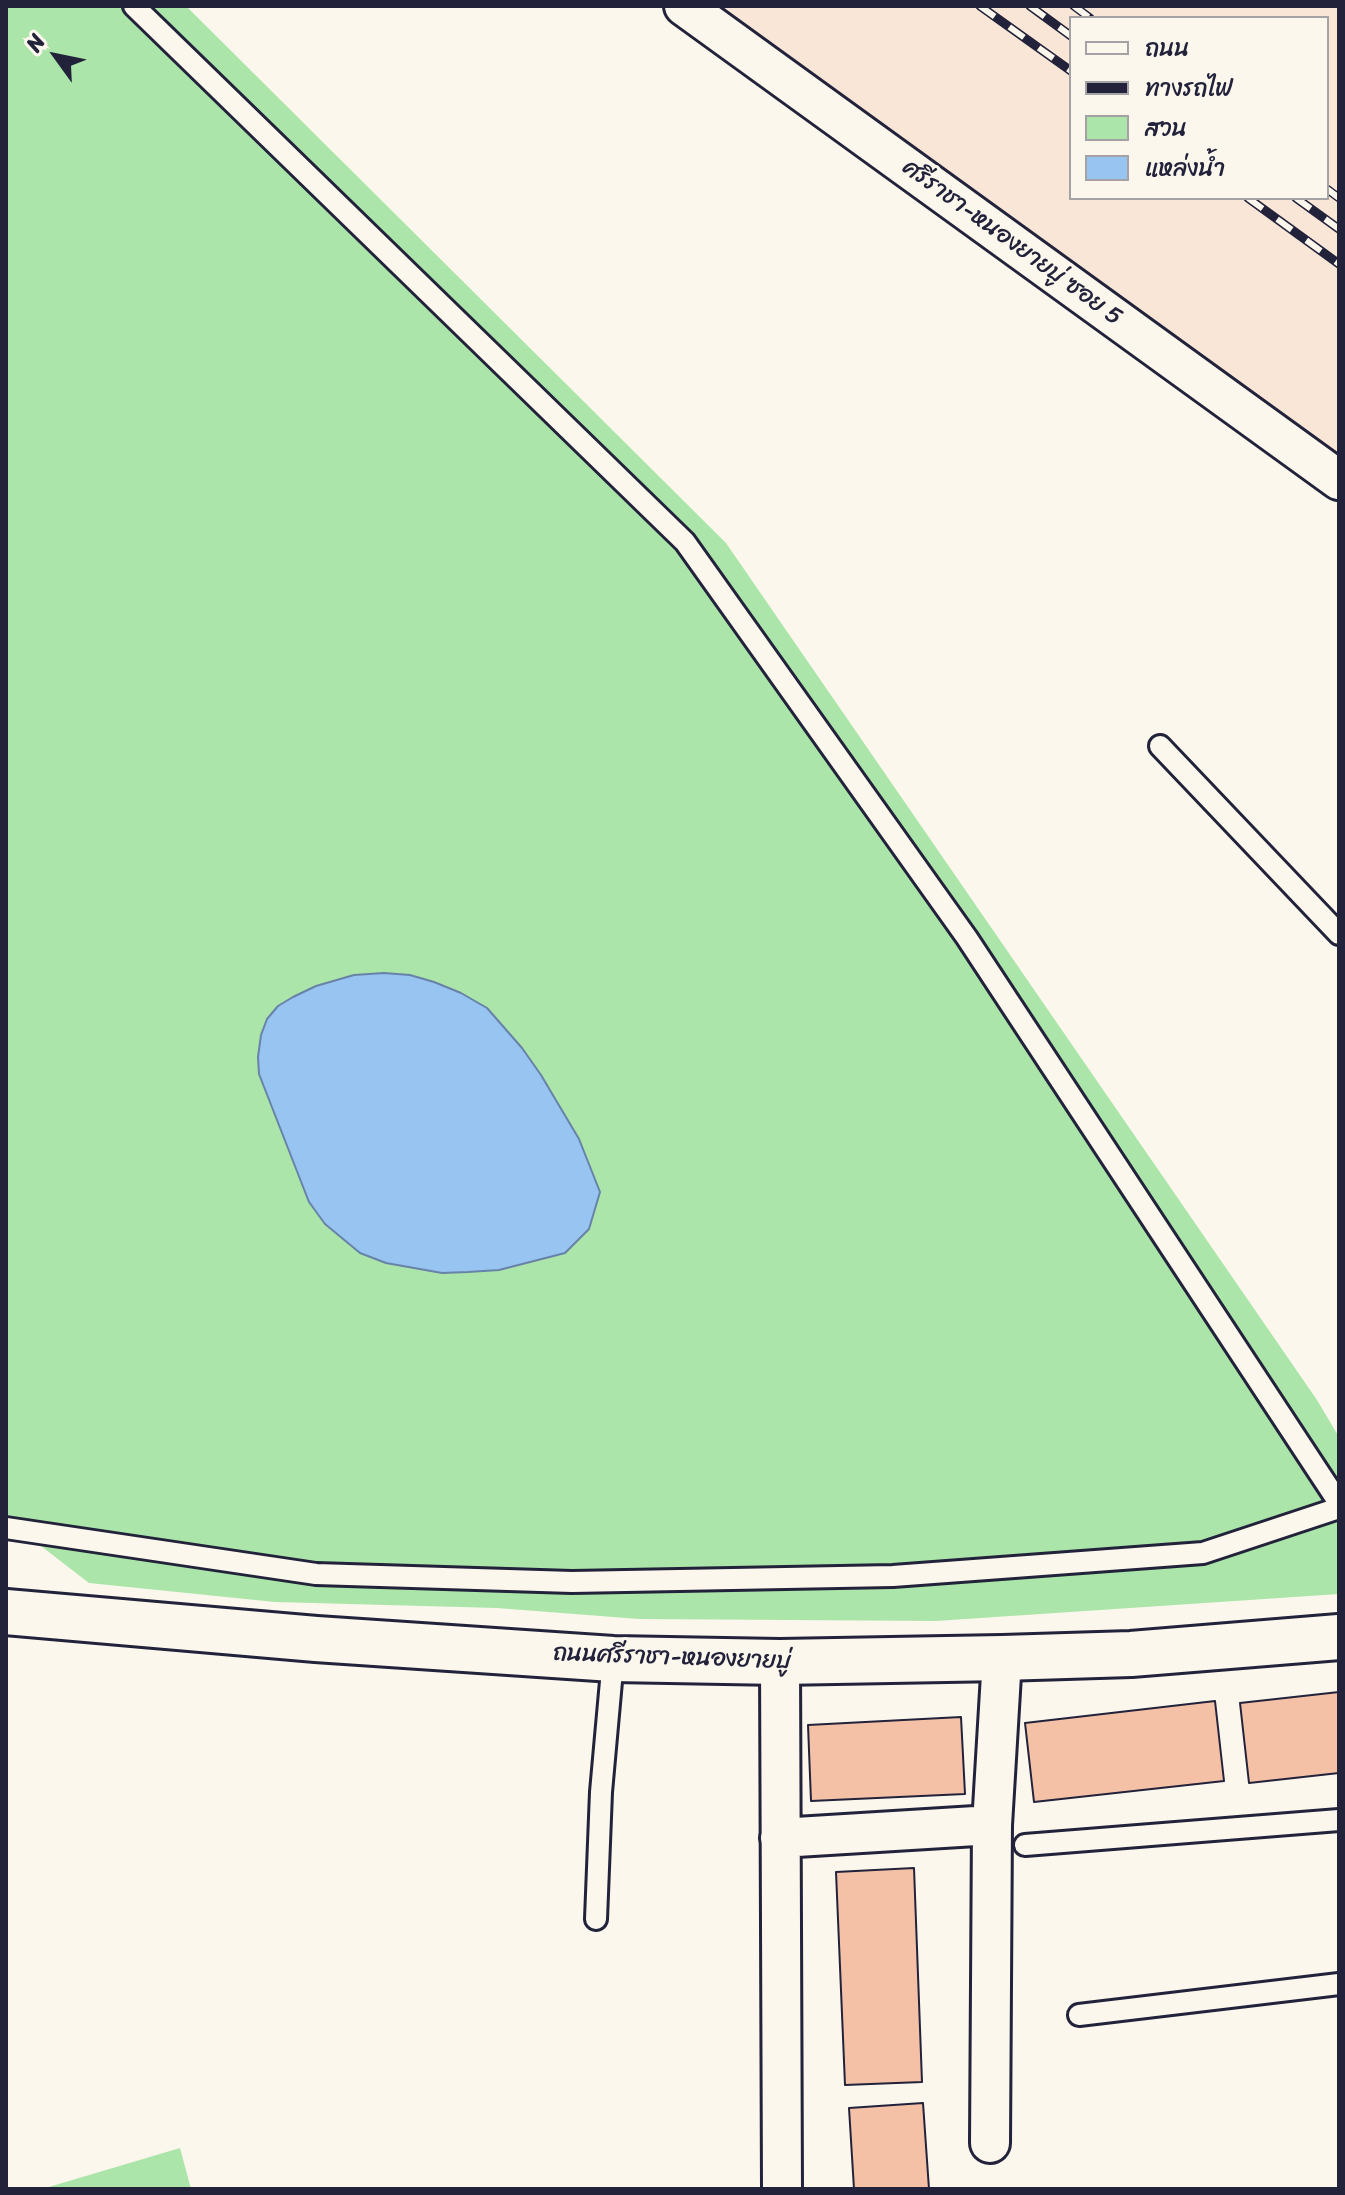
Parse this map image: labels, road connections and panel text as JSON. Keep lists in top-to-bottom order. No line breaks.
{"streets":{"main road":["ถนนศรีราชา-หนองยายบู่"],"street":["ศรีราชา-หนองยายบู่ ซอย 5"]},"legend":["ถนน","ทางรถไฟ","สวน","แหล่งน้ำ"],"north":"top left"}
